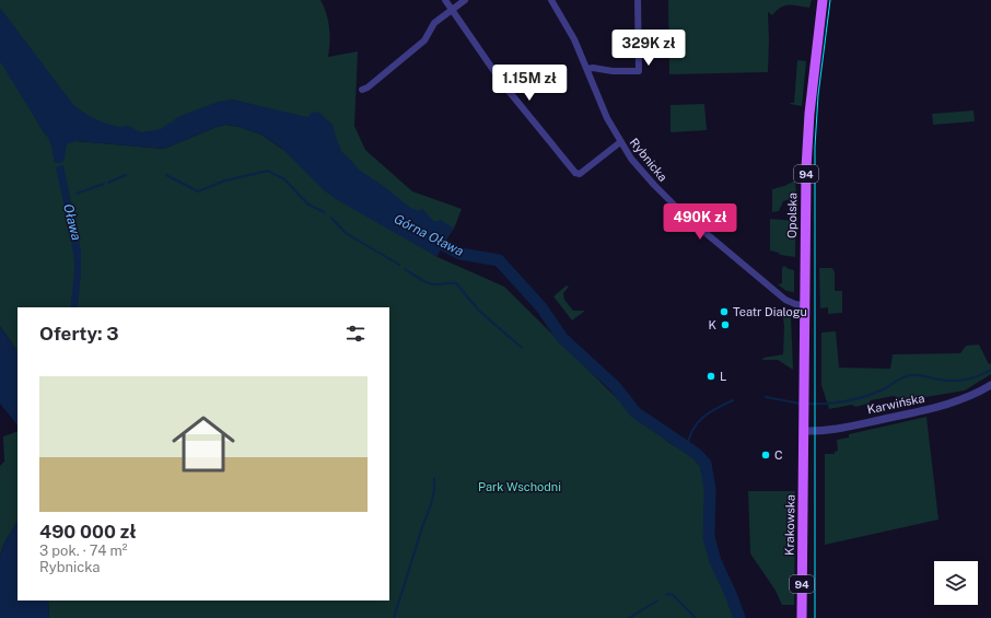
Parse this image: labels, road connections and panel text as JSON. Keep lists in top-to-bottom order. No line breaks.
{"streets":{"main road":["94","Opolska","Krakowska"],"street":["Rybnicka","Karwińska"]},"crossings":[["Rybnicka","Opolska"],["Opolska","Karwińska"],["Opolska","Krakowska"],["Karwińska","Krakowska"]],"water":["Oława","Górna Oława"],"parks":["Park Wschodni"],"places":["Teatr Dialogu","K","L","C"],"page":{"price":["329K zł","1.15M zł","490K zł"],"heading":"Oferty: 3","list":[{"name":"490 000 zł","note":"3 pok. · 74 m² · Rybnicka"}]}}
